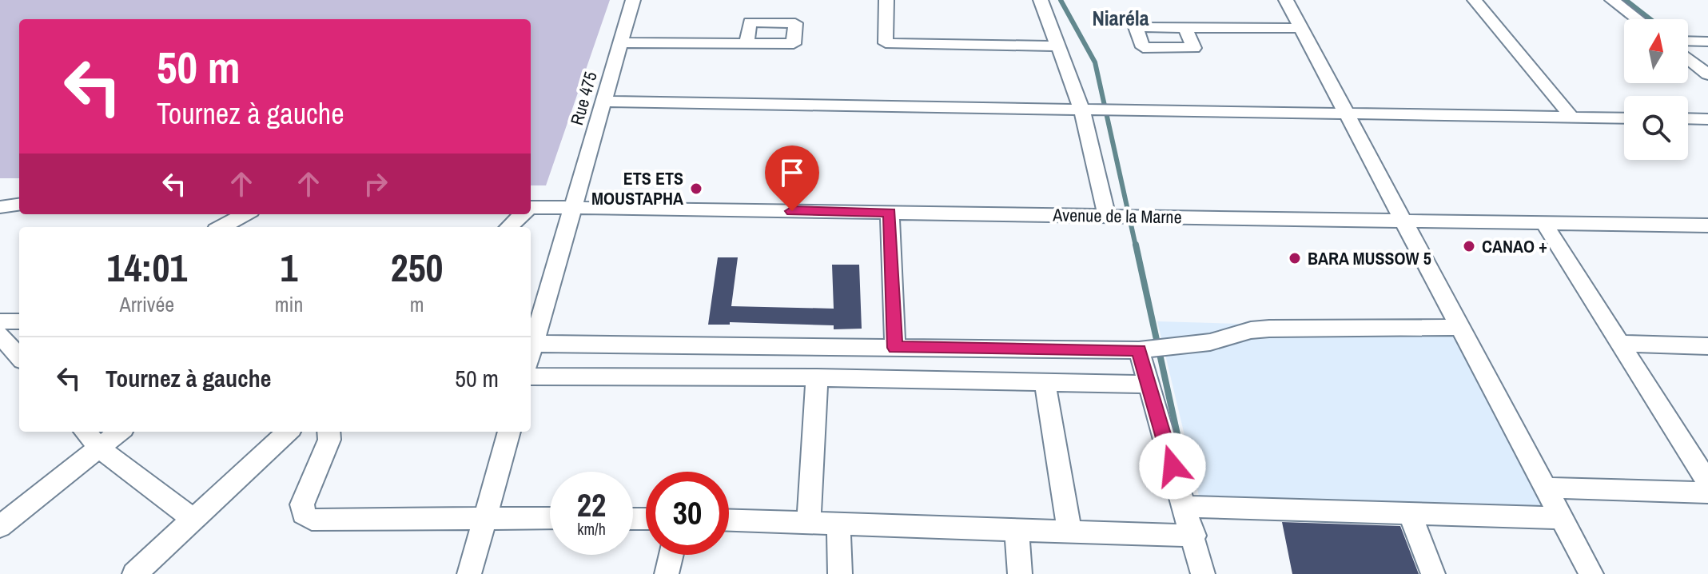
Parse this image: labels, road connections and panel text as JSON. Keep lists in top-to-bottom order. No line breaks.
{"streets":{"street":["Rue 475","Avenue de la Marne"]},"crossings":[["Rue 475","Avenue de la Marne"]],"districts":["Niaréla"],"places":["ETS ETS MOUSTAPHA","CANAO +","BARA MUSSOW 5"],"north":"top","page":{"turn":["50 m","Tournez à gauche"],"eta":["14:01","Arrivée","1","min","250","m"],"list":[{"name":"Tournez à gauche","value":"50 m"}],"speed":"22 km/h","limit":"30"}}
